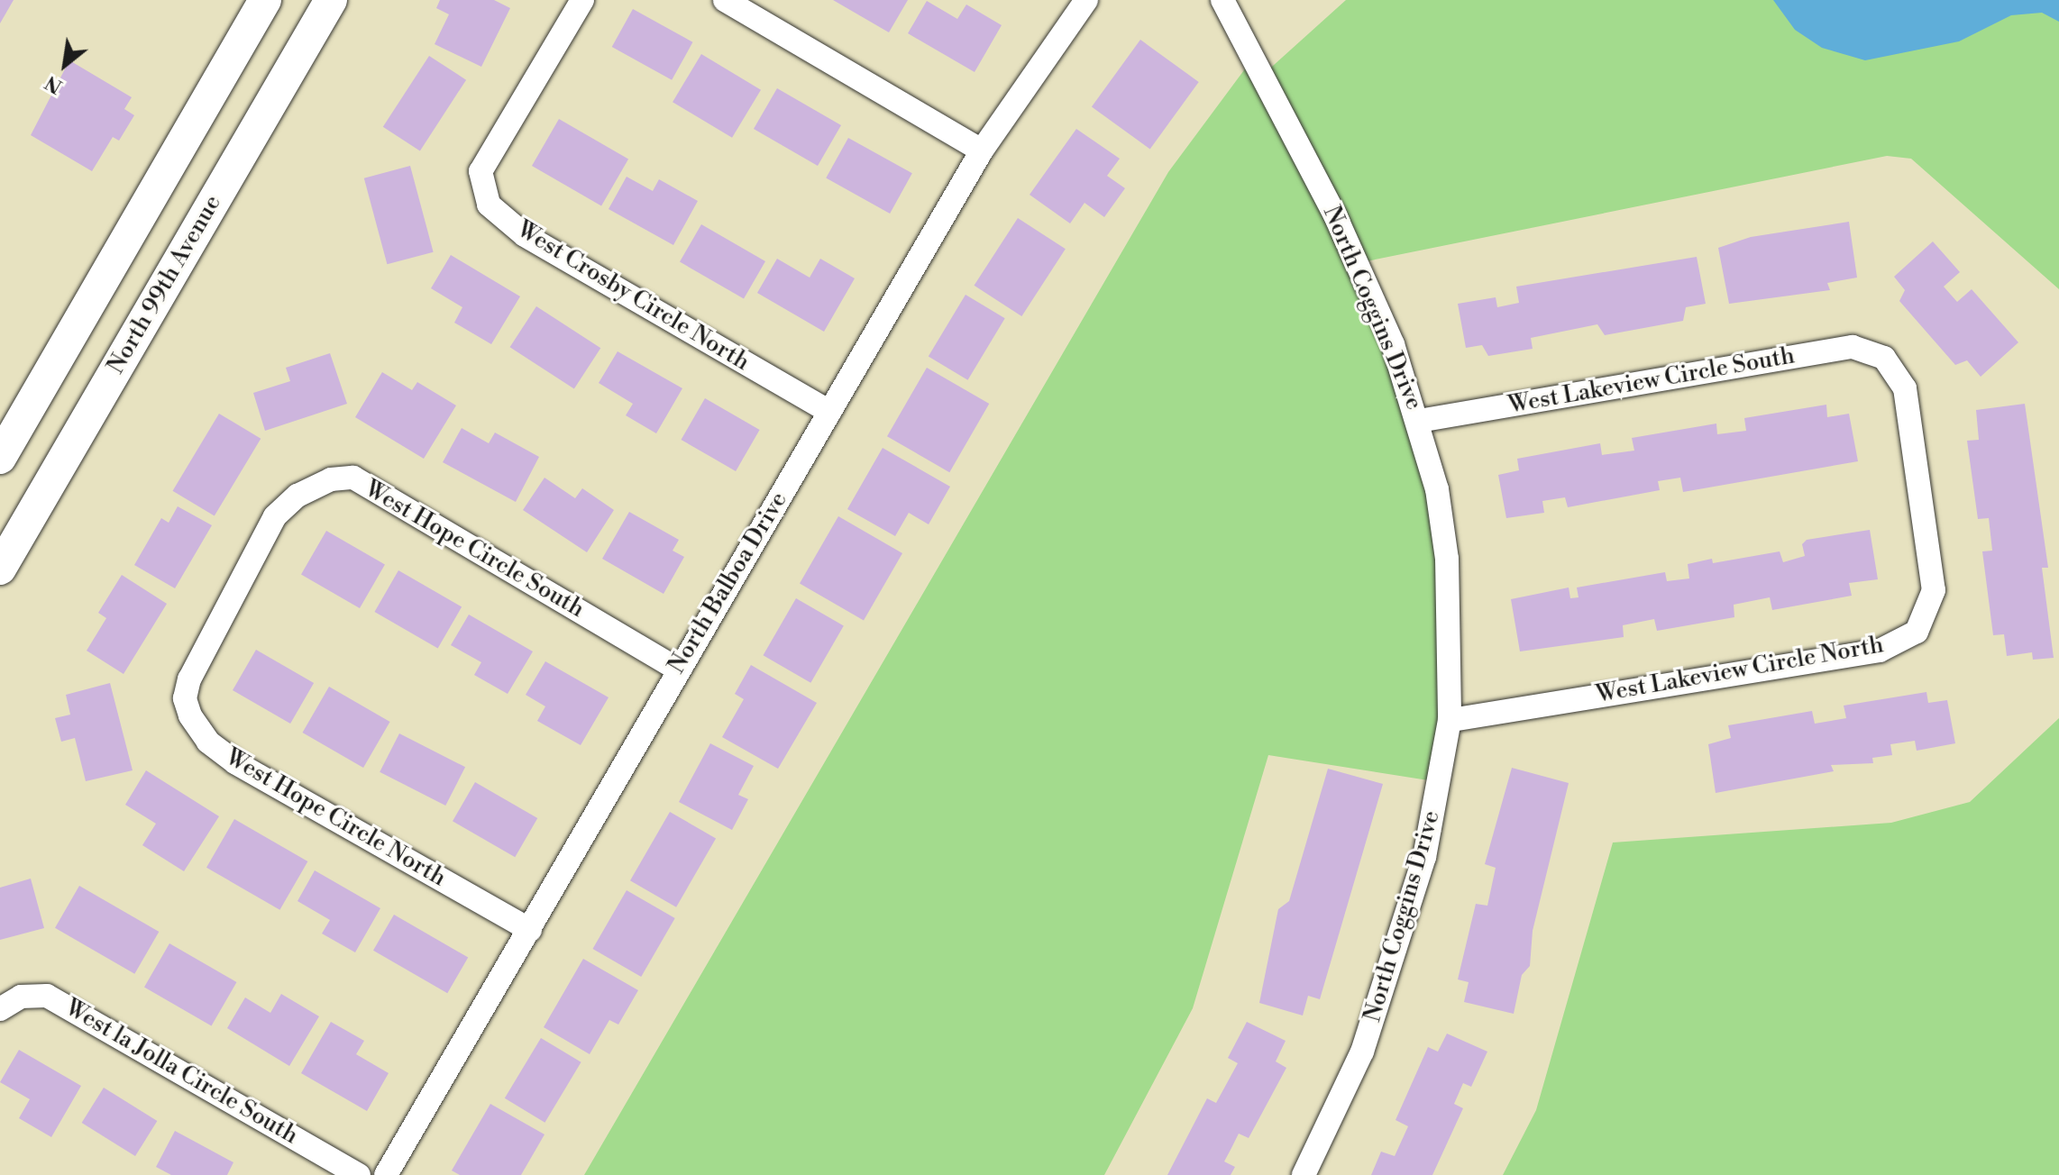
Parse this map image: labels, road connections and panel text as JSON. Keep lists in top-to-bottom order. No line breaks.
{"streets":{"main road":["North 99th Avenue"],"street":["West Crosby Circle North","North Coggins Drive","West Lakeview Circle South","West Hope Circle South","North Balboa Drive","West Lakeview Circle North","West Hope Circle North","West la Jolla Circle South"]},"crossings":[["West Crosby Circle North","North Balboa Drive"],["North Coggins Drive","West Lakeview Circle South"],["North Coggins Drive","West Lakeview Circle North"],["West Lakeview Circle South","West Lakeview Circle North"],["West Hope Circle South","North Balboa Drive"],["West Hope Circle South","West Hope Circle North"],["North Balboa Drive","West Hope Circle North"]],"north":"bottom left"}
